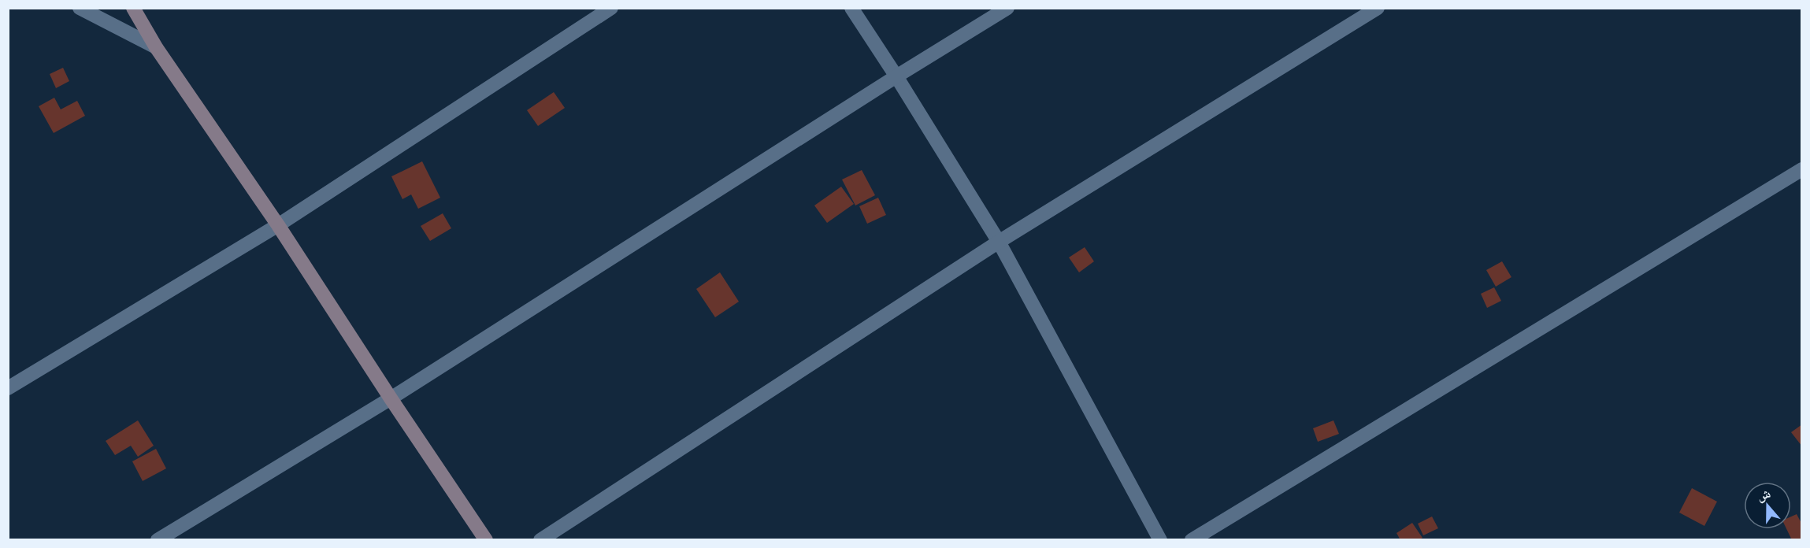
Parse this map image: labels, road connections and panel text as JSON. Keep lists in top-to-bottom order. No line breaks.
{"north":"top"}
